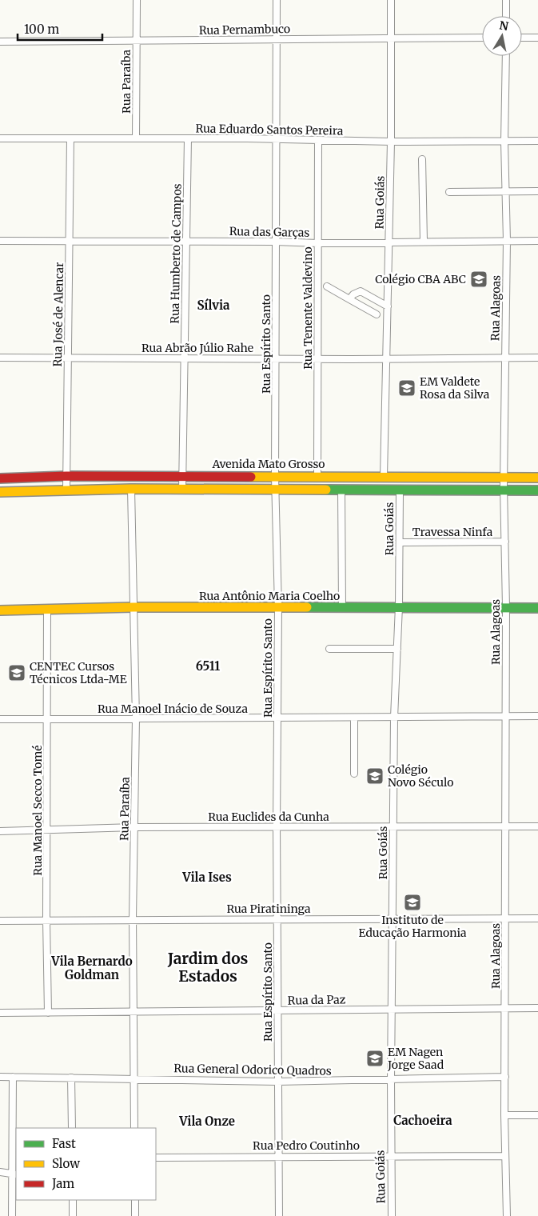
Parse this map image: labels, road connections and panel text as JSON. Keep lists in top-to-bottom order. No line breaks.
{"streets":{"main road":["Avenida Mato Grosso","Rua Antônio Maria Coelho"],"street":["Rua Pernambuco","Rua Paraíba","Rua Eduardo Santos Pereira","Rua Goiás","Rua das Garças","Rua Humberto de Campos","Rua Tenente Valdevino","Rua Alagoas","Rua José de Alencar","Rua Espírito Santo","Rua Abrão Júlio Rahe","Travessa Ninfa","Rua Manoel Inácio de Souza","Rua Manoel Secco Tomé","Rua Euclides da Cunha","Rua Piratininga","Rua da Paz","Rua General Odorico Quadros","Rua Pedro Coutinho"]},"crossings":[["Rua Pernambuco","Rua Paraíba"],["Rua Pernambuco","Rua Goiás"],["Rua Pernambuco","Rua Espírito Santo"],["Rua Paraíba","Rua Eduardo Santos Pereira"],["Rua Paraíba","Rua Antônio Maria Coelho"],["Rua Paraíba","Rua Manoel Inácio de Souza"],["Rua Paraíba","Rua Euclides da Cunha"],["Rua Paraíba","Rua Piratininga"],["Rua Paraíba","Rua da Paz"],["Rua Paraíba","Rua General Odorico Quadros"],["Rua Eduardo Santos Pereira","Rua Goiás"],["Rua Eduardo Santos Pereira","Rua Humberto de Campos"],["Rua Eduardo Santos Pereira","Rua Tenente Valdevino"],["Rua Eduardo Santos Pereira","Rua Alagoas"],["Rua Eduardo Santos Pereira","Rua José de Alencar"],["Rua Eduardo Santos Pereira","Rua Espírito Santo"],["Rua Goiás","Rua das Garças"],["Rua Goiás","Rua Abrão Júlio Rahe"],["Rua Goiás","Avenida Mato Grosso"],["Rua Goiás","Travessa Ninfa"],["Rua Goiás","Rua Antônio Maria Coelho"],["Rua Goiás","Rua Manoel Inácio de Souza"],["Rua Goiás","Rua Euclides da Cunha"],["Rua Goiás","Rua Piratininga"],["Rua Goiás","Rua da Paz"],["Rua Goiás","Rua General Odorico Quadros"],["Rua Goiás","Rua Pedro Coutinho"],["Rua das Garças","Rua Humberto de Campos"],["Rua das Garças","Rua Tenente Valdevino"],["Rua das Garças","Rua Alagoas"],["Rua das Garças","Rua José de Alencar"],["Rua das Garças","Rua Espírito Santo"],["Rua Humberto de Campos","Rua Abrão Júlio Rahe"],["Rua Humberto de Campos","Avenida Mato Grosso"],["Rua Tenente Valdevino","Rua Abrão Júlio Rahe"],["Rua Tenente Valdevino","Avenida Mato Grosso"],["Rua Alagoas","Rua Abrão Júlio Rahe"],["Rua Alagoas","Avenida Mato Grosso"],["Rua Alagoas","Travessa Ninfa"],["Rua Alagoas","Rua Antônio Maria Coelho"],["Rua Alagoas","Rua Manoel Inácio de Souza"],["Rua Alagoas","Rua Euclides da Cunha"],["Rua Alagoas","Rua Piratininga"],["Rua Alagoas","Rua da Paz"],["Rua Alagoas","Rua General Odorico Quadros"],["Rua Alagoas","Rua Pedro Coutinho"],["Rua José de Alencar","Rua Abrão Júlio Rahe"],["Rua José de Alencar","Avenida Mato Grosso"],["Rua Espírito Santo","Rua Abrão Júlio Rahe"],["Rua Espírito Santo","Avenida Mato Grosso"],["Rua Espírito Santo","Rua Antônio Maria Coelho"],["Rua Espírito Santo","Rua Manoel Inácio de Souza"],["Rua Espírito Santo","Rua Euclides da Cunha"],["Rua Espírito Santo","Rua Piratininga"],["Rua Espírito Santo","Rua da Paz"],["Rua Espírito Santo","Rua General Odorico Quadros"],["Rua Espírito Santo","Rua Pedro Coutinho"],["Rua Antônio Maria Coelho","Rua Manoel Secco Tomé"],["Rua Manoel Inácio de Souza","Rua Manoel Secco Tomé"],["Rua Manoel Secco Tomé","Rua Euclides da Cunha"],["Rua Manoel Secco Tomé","Rua Piratininga"],["Rua Manoel Secco Tomé","Rua da Paz"]],"districts":["Sílvia","6511","Vila Ises","Jardim dos Estados","Vila Bernardo Goldman","Cachoeira","Vila Onze"],"places":{"school or university":["Colégio CBA ABC","EM Valdete Rosa da Silva","CENTEC Cursos Técnicos Ltda-ME","Colégio Novo Século","Instituto de Educação Harmonia","EM Nagen Jorge Saad"]},"legend":["Fast","Slow","Jam"],"scale_bar":"100 m","north":"top"}
